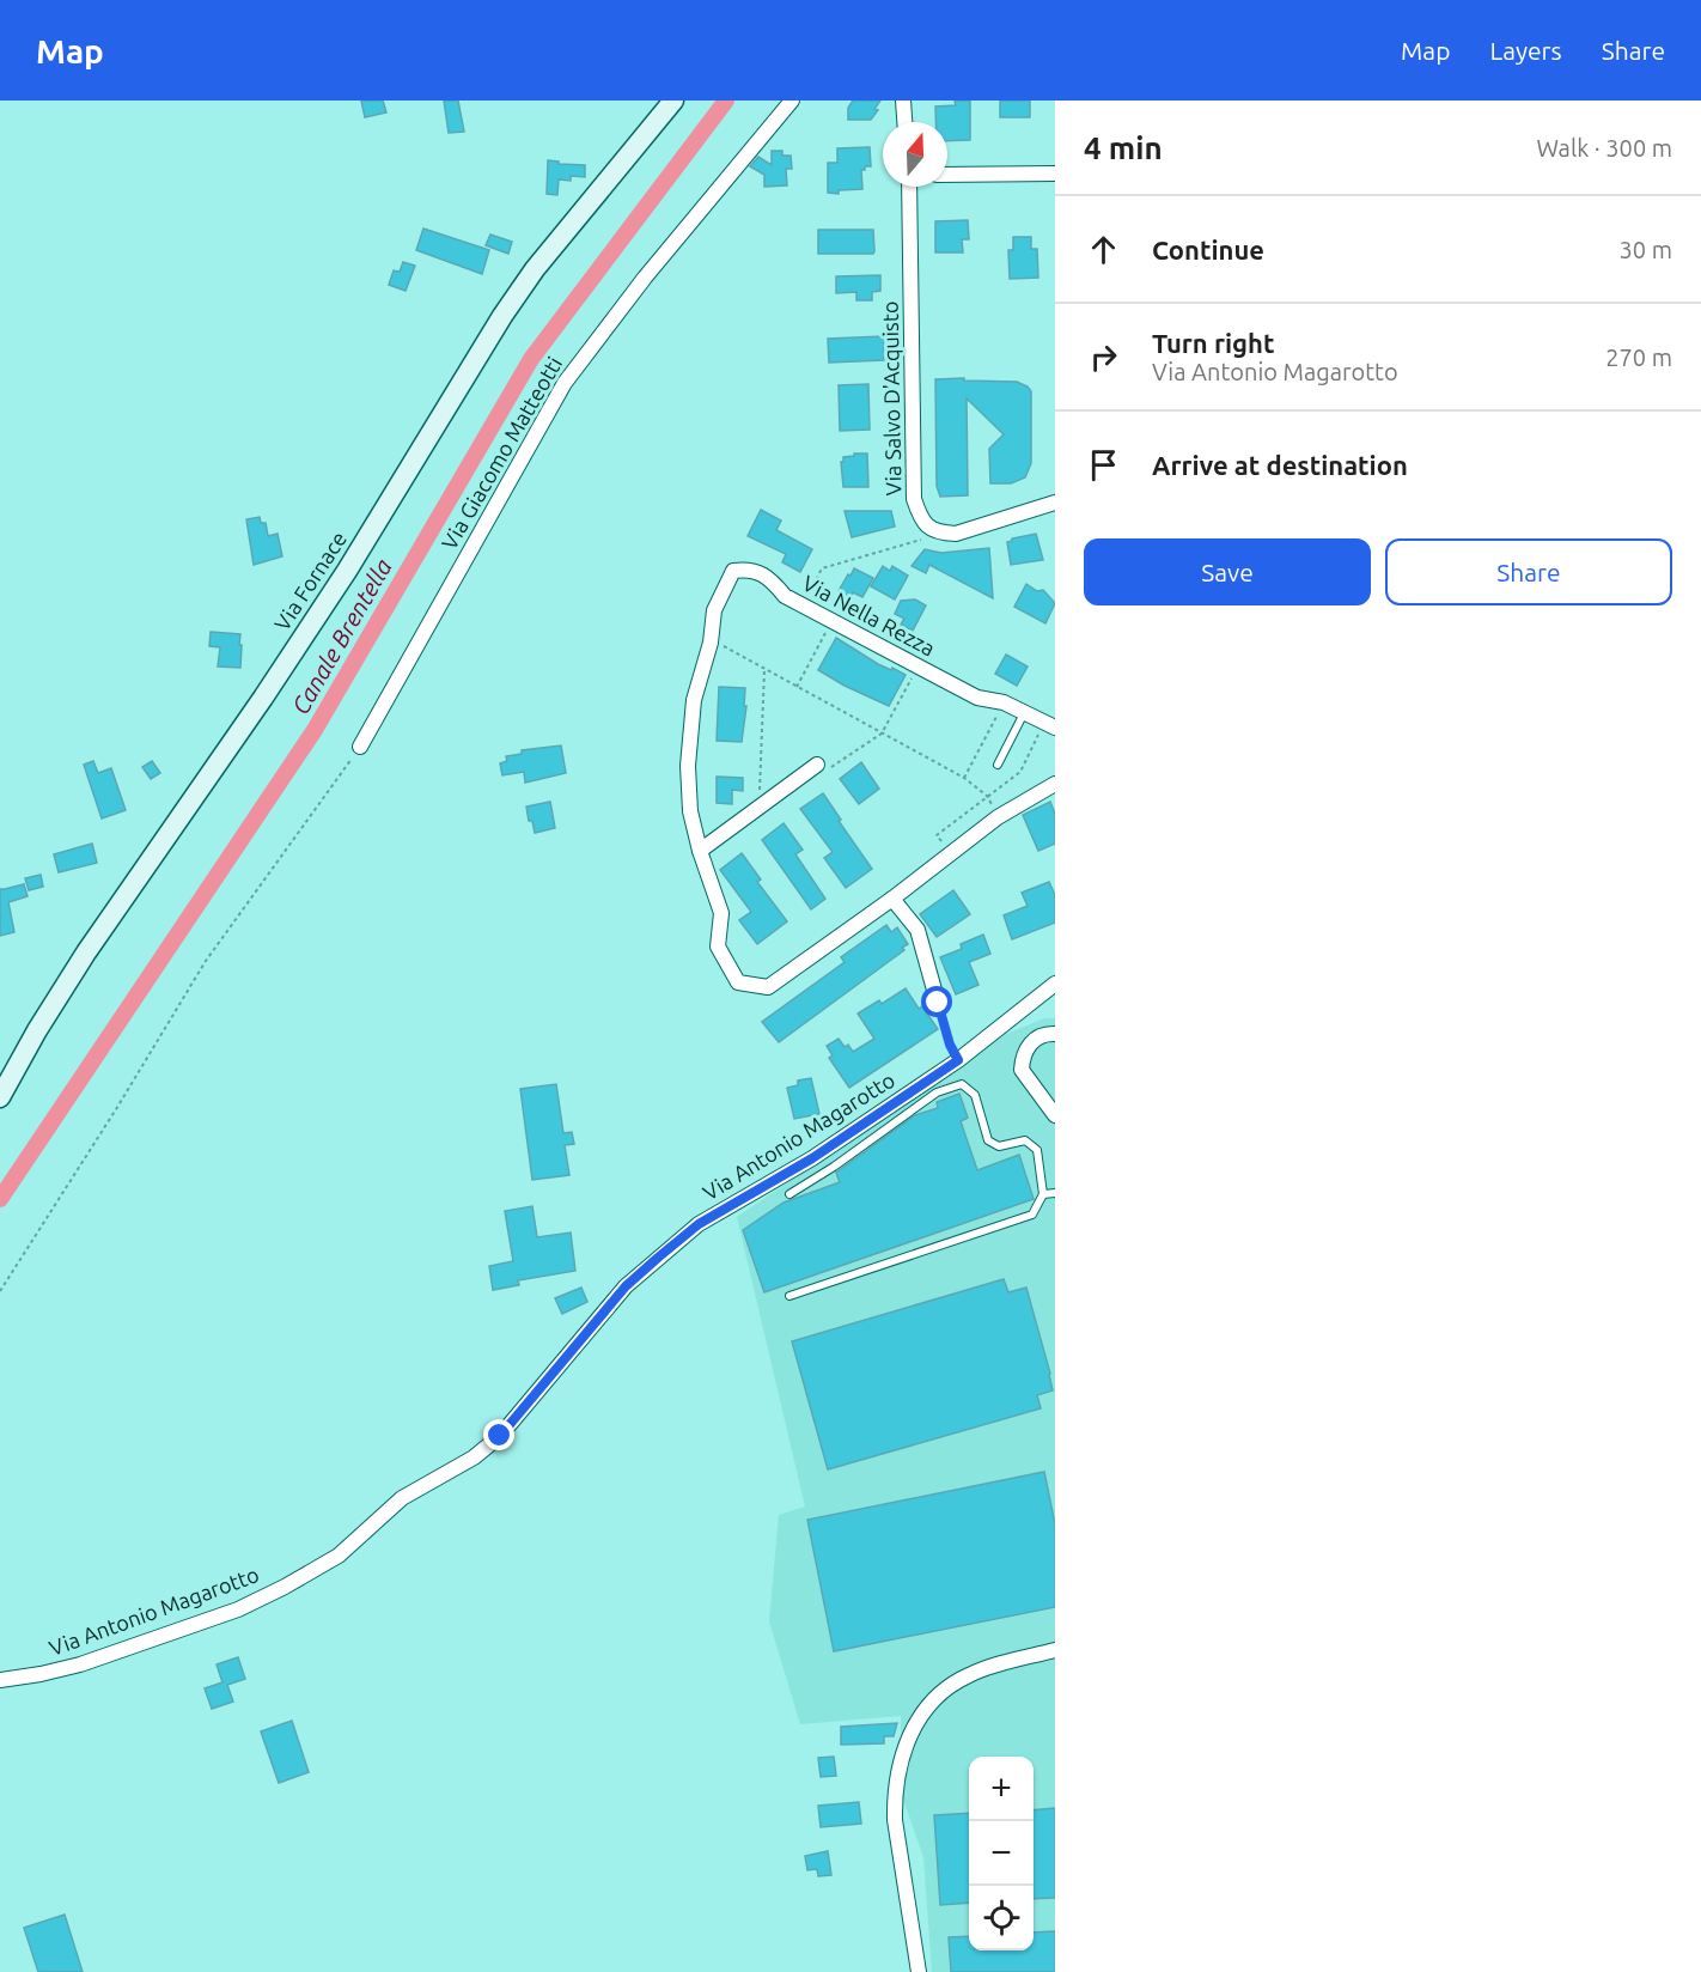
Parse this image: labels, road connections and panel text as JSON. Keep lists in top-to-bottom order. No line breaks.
{"streets":{"street":["Via Salvo D'Acquisto","Via Giacomo Matteotti","Via Fornace","Via Nella Rezza","Via Antonio Magarotto"]},"water":["Canale Brentella"],"north":"top","page":{"header":"Map","nav":["Map","Layers","Share"],"heading":["4 min","Walk · 300 m"],"list":[["Continue","30 m"],["Turn right","Via Antonio Magarotto","270 m"],"Arrive at destination"],"buttons":["Save","Share"],"map_buttons":["+","−"]}}
